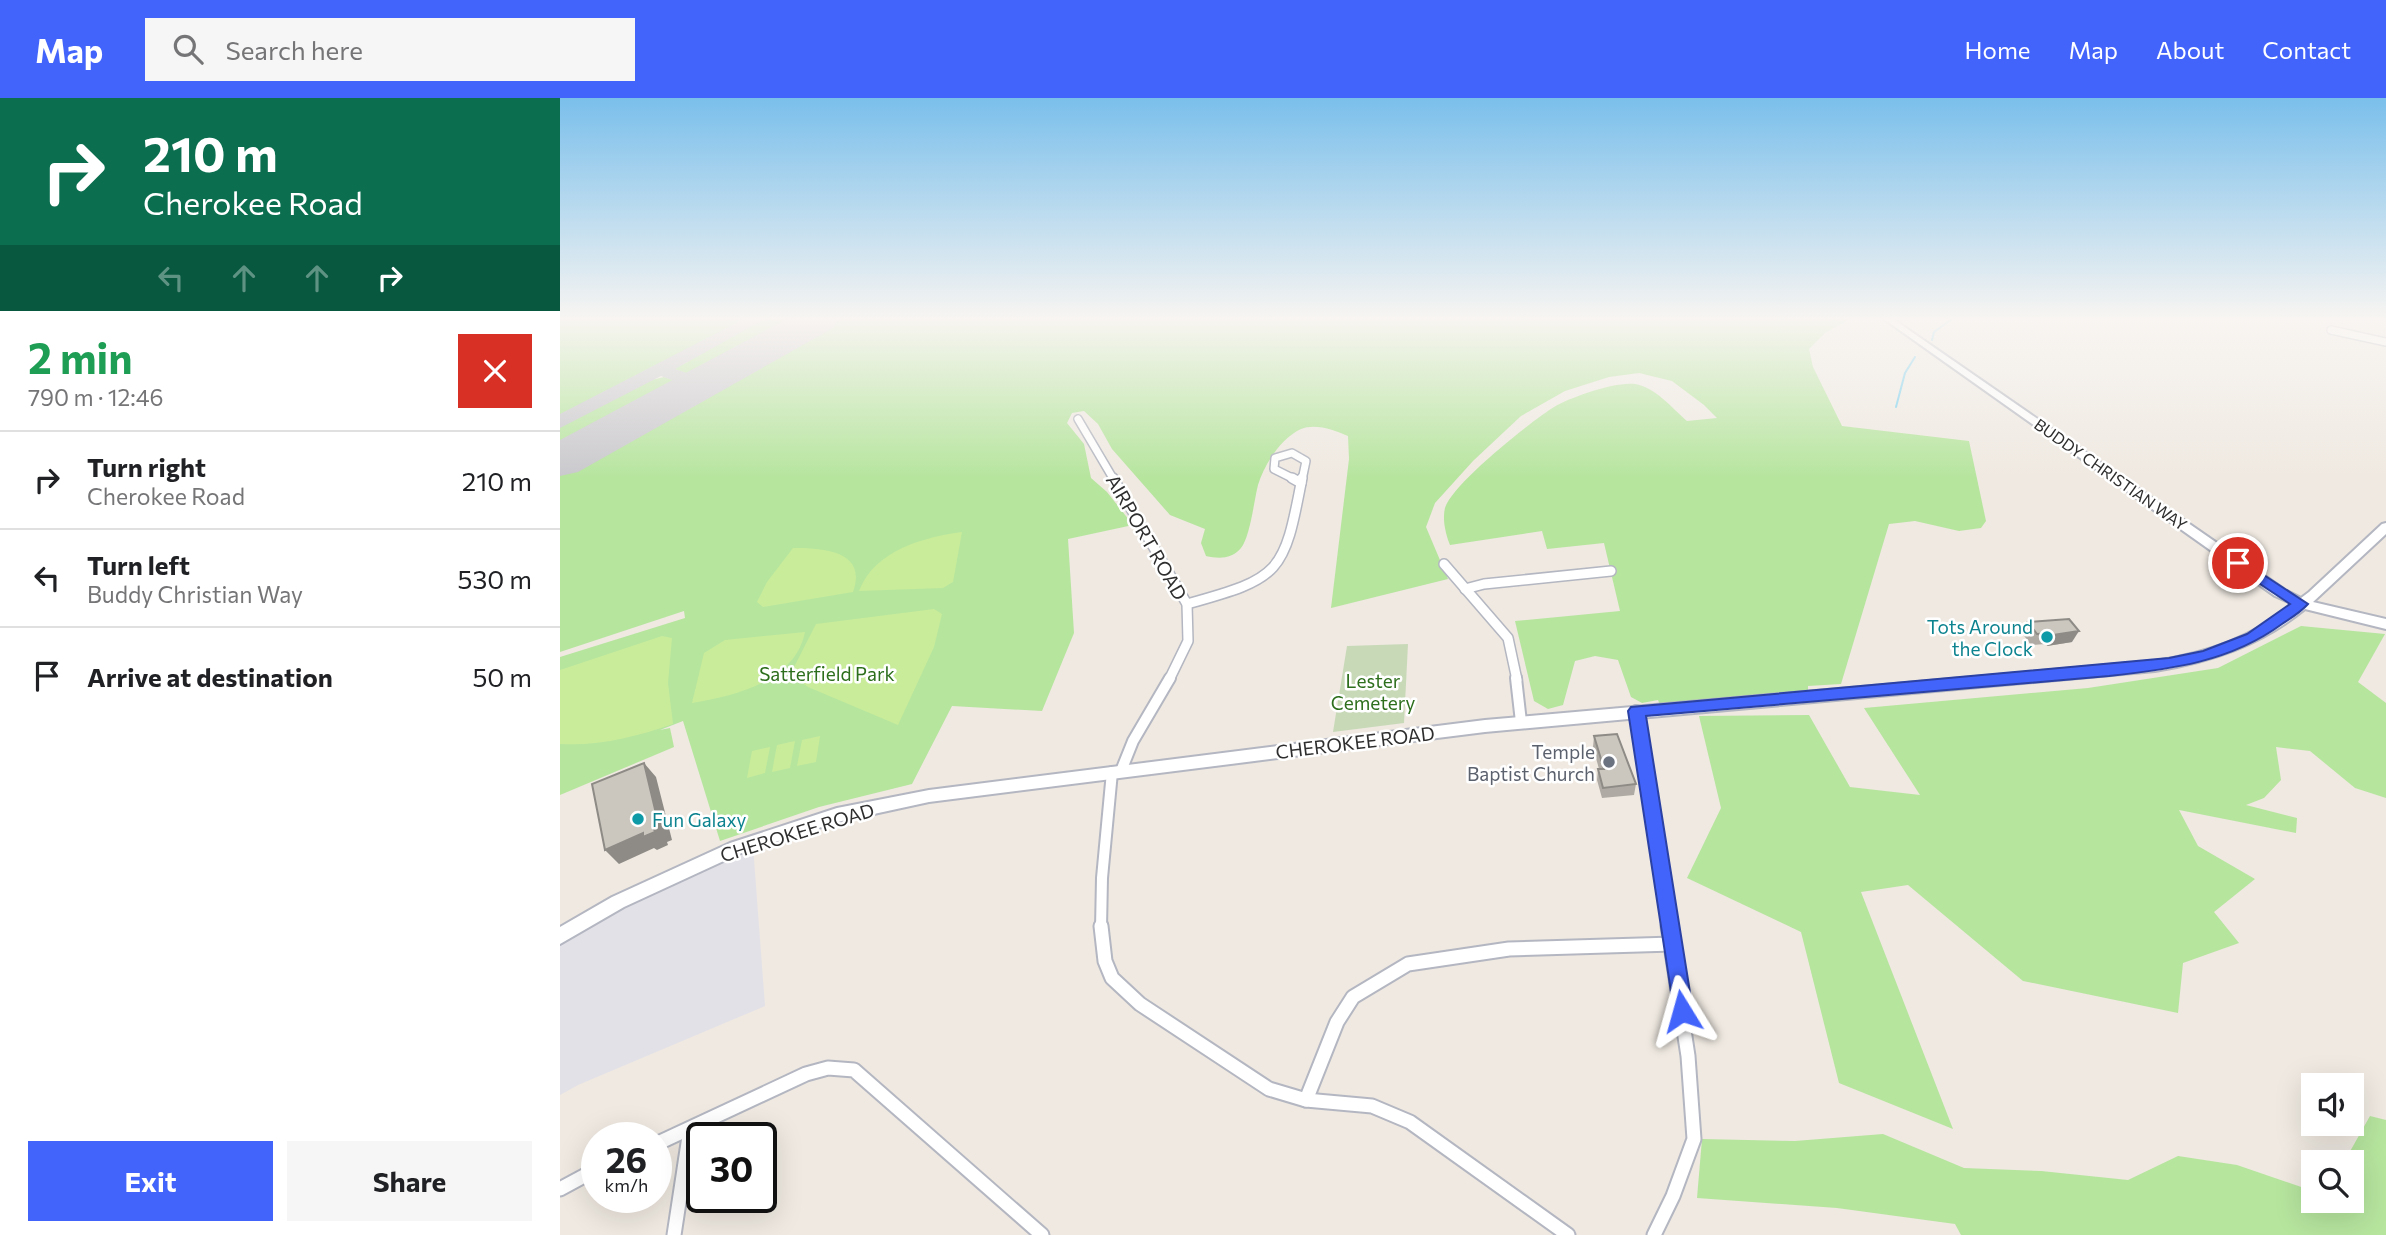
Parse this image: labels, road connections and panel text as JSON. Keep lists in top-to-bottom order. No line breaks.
{"streets":{"main road":["BUDDY CHRISTIAN WAY","CHEROKEE ROAD"],"street":["AIRPORT ROAD"]},"crossings":[["BUDDY CHRISTIAN WAY","CHEROKEE ROAD"],["AIRPORT ROAD","CHEROKEE ROAD"]],"parks":["Satterfield Park","Lester Cemetery"],"places":["Tots Around the Clock","Temple Baptist Church","Fun Galaxy"],"page":{"header":"Map","search":"Search here","nav":["Home","Map","About","Contact"],"turn":["210 m","Cherokee Road"],"heading":["2 min","790 m · 12:46"],"list":[{"name":"Turn right","note":"Cherokee Road","value":"210 m"},{"name":"Turn left","note":"Buddy Christian Way","value":"530 m"},{"name":"Arrive at destination","value":"50 m"}],"speed":"26 km/h","limit":"30","buttons":["Exit","Share"]}}
